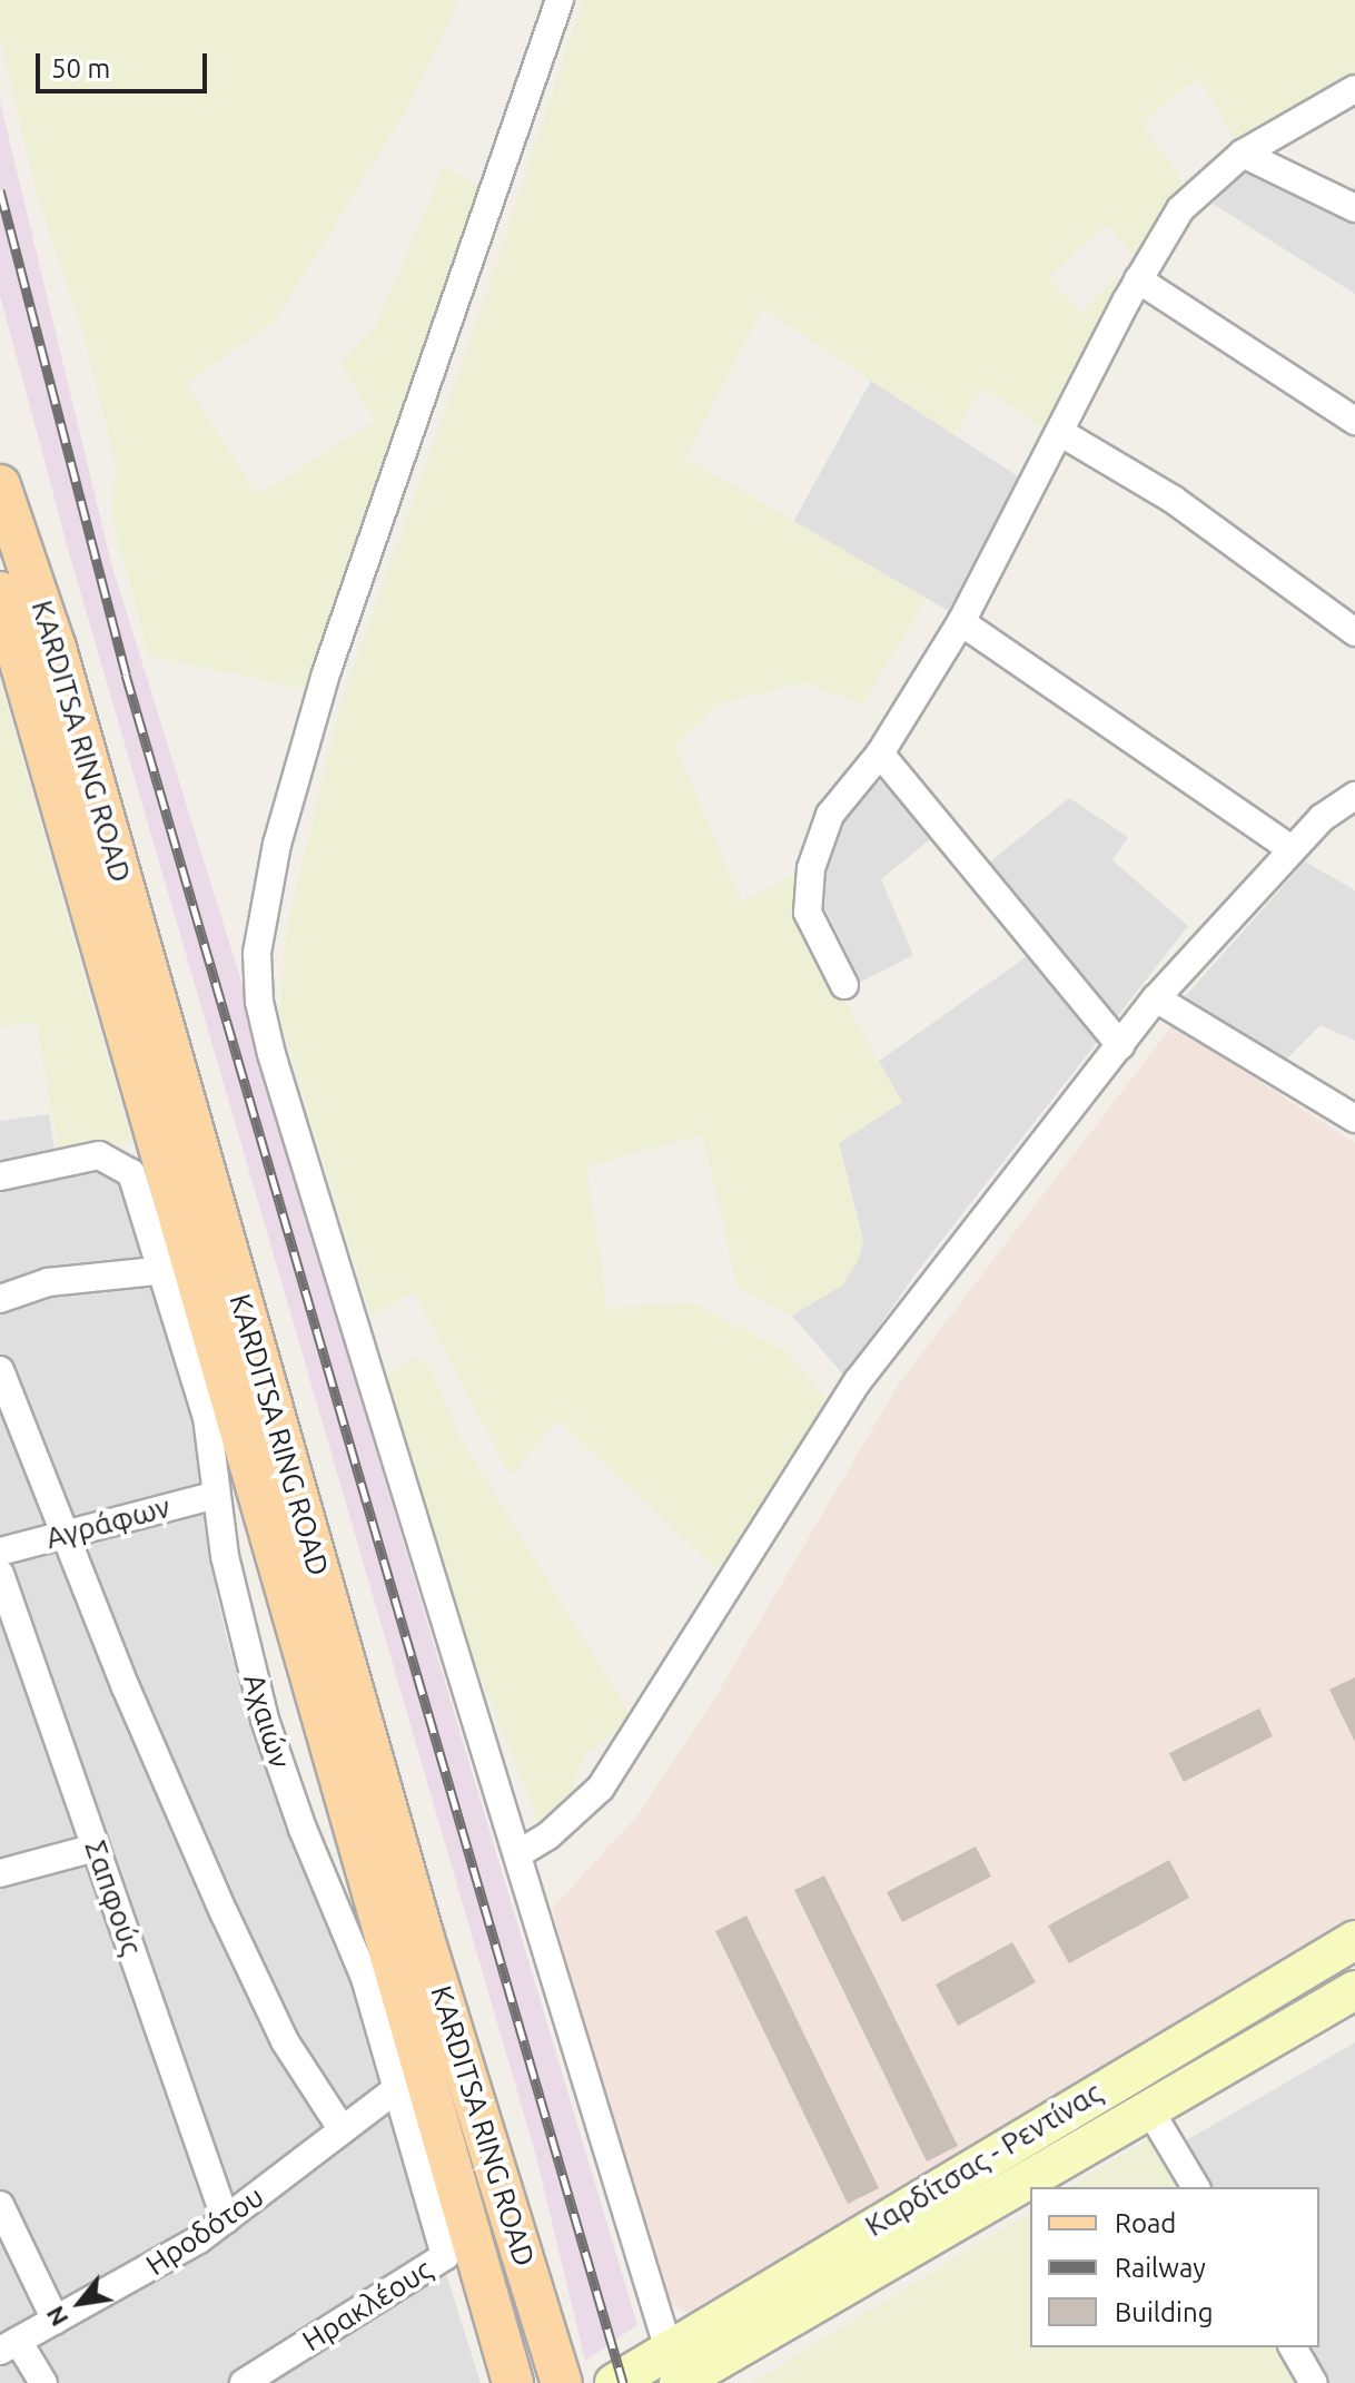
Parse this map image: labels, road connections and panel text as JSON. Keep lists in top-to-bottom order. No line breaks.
{"streets":{"main road":["KARDITSA RING ROAD","Καρδίτσας - Ρεντίνας"],"street":["Αγράφων","Αχαιών","Σαπφούς","Ηροδότου","Ηρακλέους"]},"crossings":[["Αγράφων","Αχαιών"],["Αχαιών","Ηροδότου"],["Αχαιών","Ηρακλέους"],["Σαπφούς","Ηροδότου"]],"legend":["Road","Railway","Building"],"scale_bar":"50 m","north":"bottom left"}
